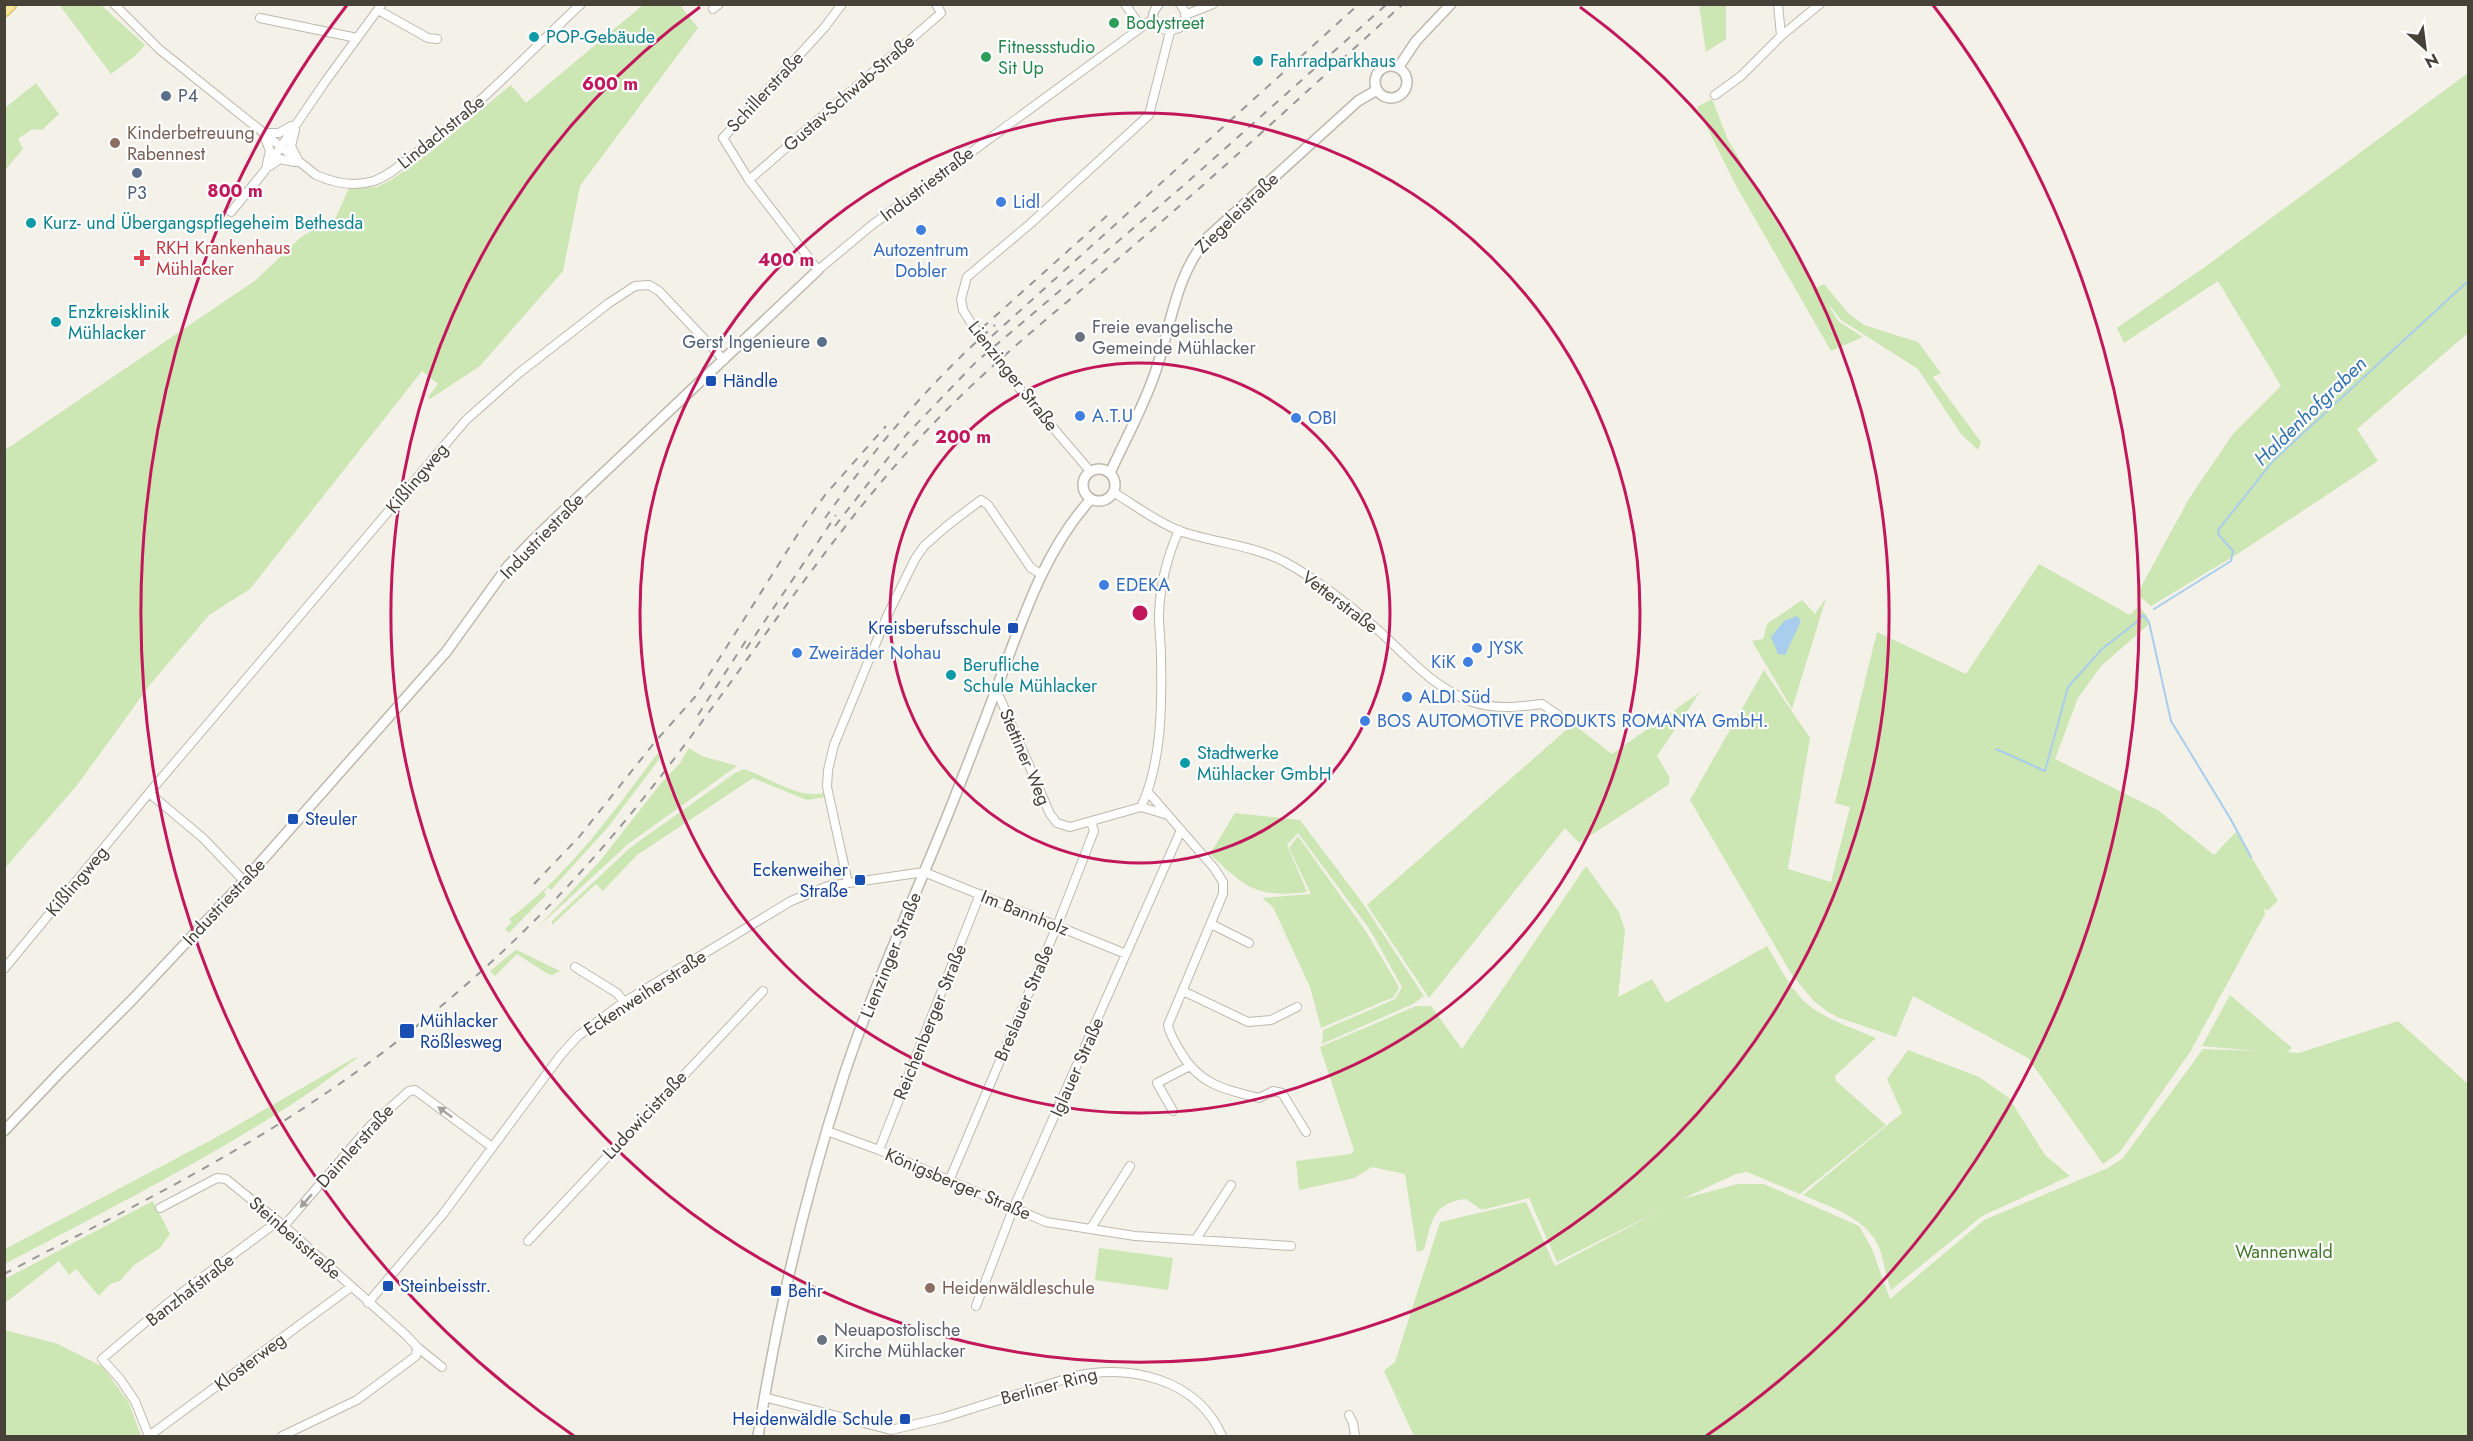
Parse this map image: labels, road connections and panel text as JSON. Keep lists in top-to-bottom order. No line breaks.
{"streets":{"street":["Schillerstraße","Gustav-Schwab-Straße","Lindachstraße","Industriestraße","Ziegeleistraße","Lienzinger Straße","Kißlingweg","Vetterstraße","Stettiner Weg","Im Bannholz","Eckenweiherstraße","Breslauer Straße","Reichenberger Straße","Iglauer Straße","Ludowicistraße","Daimlerstraße","Königsberger Straße","Steinbeisstraße","Banzhafstraße","Klosterweg","Berliner Ring"]},"crossings":[["Schillerstraße","Gustav-Schwab-Straße"],["Schillerstraße","Industriestraße"],["Industriestraße","Kißlingweg"],["Ziegeleistraße","Lienzinger Straße"],["Ziegeleistraße","Vetterstraße"],["Lienzinger Straße","Vetterstraße"],["Lienzinger Straße","Stettiner Weg"],["Lienzinger Straße","Im Bannholz"],["Lienzinger Straße","Eckenweiherstraße"],["Lienzinger Straße","Königsberger Straße"],["Lienzinger Straße","Berliner Ring"],["Stettiner Weg","Breslauer Straße"],["Im Bannholz","Eckenweiherstraße"],["Im Bannholz","Breslauer Straße"],["Im Bannholz","Reichenberger Straße"],["Im Bannholz","Iglauer Straße"],["Eckenweiherstraße","Daimlerstraße"],["Eckenweiherstraße","Steinbeisstraße"],["Breslauer Straße","Königsberger Straße"],["Reichenberger Straße","Königsberger Straße"],["Iglauer Straße","Königsberger Straße"],["Daimlerstraße","Steinbeisstraße"],["Daimlerstraße","Banzhafstraße"],["Steinbeisstraße","Banzhafstraße"],["Steinbeisstraße","Klosterweg"],["Banzhafstraße","Klosterweg"]],"water":["Haldenhofgraben"],"parks":["Wannenwald"],"places":{"other":["Bodystreet","POP-Gebäude","Fitnessstudio Sit Up","Fahrradparkhaus","P4","Kinderbetreuung Rabennest","P3","Lidl","Kurz- und Übergangspflegeheim Bethesda","Autozentrum Dobler","Enzkreisklinik Mühlacker","Freie evangelische Gemeinde Mühlacker","Gerst Ingenieure","A.T.U","OBI","EDEKA","JYSK","Zweiräder Nohau","KiK","Berufliche Schule Mühlacker","ALDI Süd","BOS AUTOMOTIVE PRODUKTS ROMANYA GmbH.","Stadtwerke Mühlacker GmbH","Heidenwäldleschule","Neuapostolische Kirche Mühlacker"],"health":["RKH Krankenhaus Mühlacker"],"transit":["Händle","Kreisberufsschule","Steuler","Eckenweiher Straße","Mühlacker Rößlesweg","Steinbeisstr.","Behr","Heidenwäldle Schule"]},"north":"bottom right","rings":["600 m","800 m","400 m","200 m"]}
